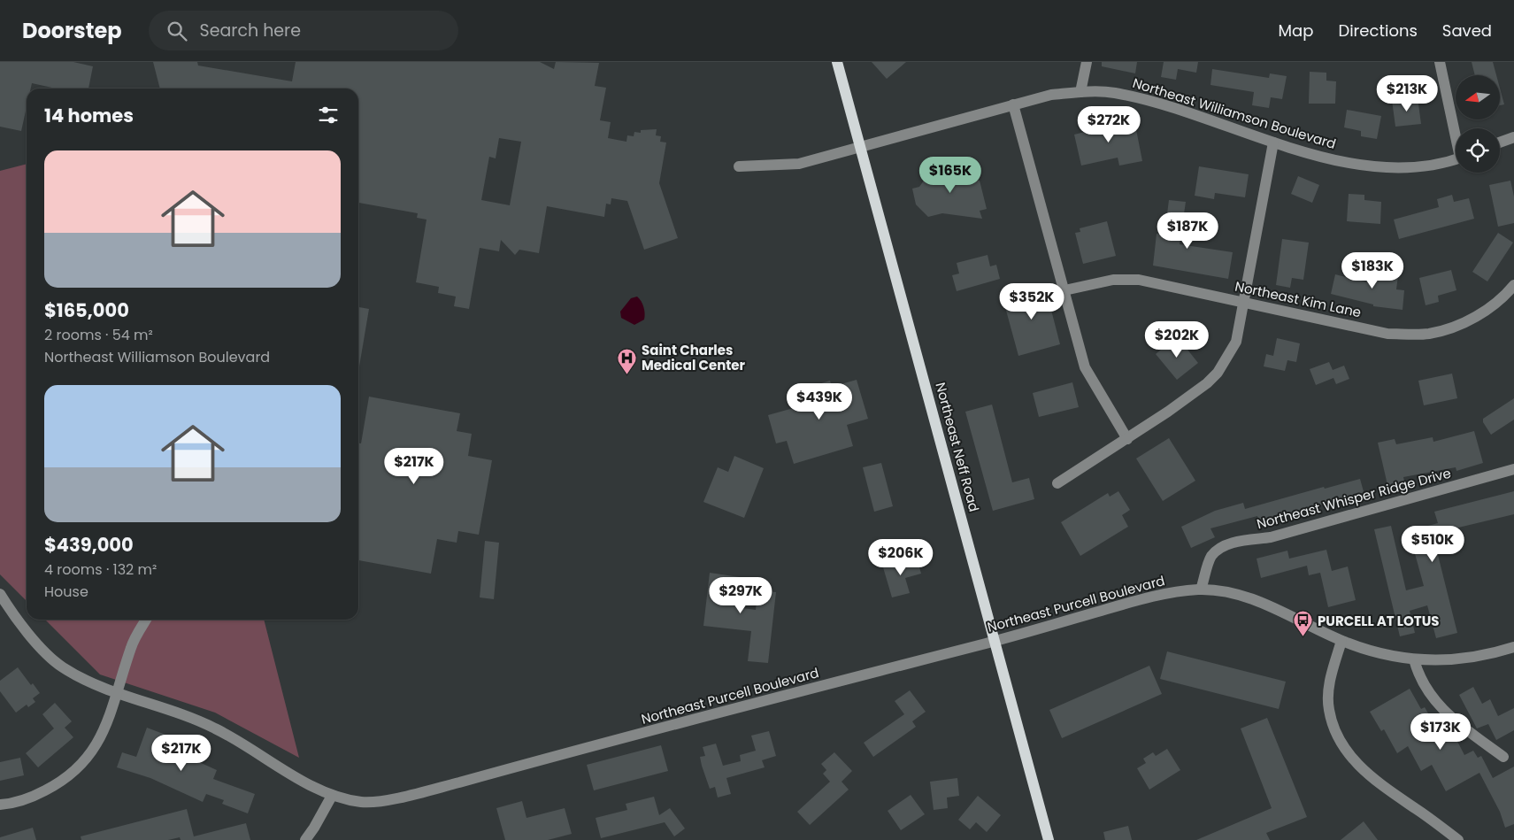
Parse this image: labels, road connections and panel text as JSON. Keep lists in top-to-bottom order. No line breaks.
{"streets":{"main road":["Northeast Neff Road"],"street":["Northeast Williamson Boulevard","Northeast Kim Lane","Northeast Whisper Ridge Drive","Northeast Purcell Boulevard"]},"crossings":[["Northeast Williamson Boulevard","Northeast Neff Road"],["Northeast Neff Road","Northeast Purcell Boulevard"],["Northeast Whisper Ridge Drive","Northeast Purcell Boulevard"]],"places":{"hospital":["Saint Charles Medical Center"],"bus stop":["PURCELL AT LOTUS"]},"north":"left","page":{"header":"Doorstep","search":"Search here","nav":["Map","Directions","Saved"],"price":["$213K","$272K","$165K","$187K","$183K","$352K","$202K","$439K","$217K","$510K","$206K","$297K","$173K","$217K"],"heading":"14 homes","list":[{"name":"$165,000","note":"2 rooms · 54 m² · Northeast Williamson Boulevard"},{"name":"$439,000","note":"4 rooms · 132 m² · House"}]}}
